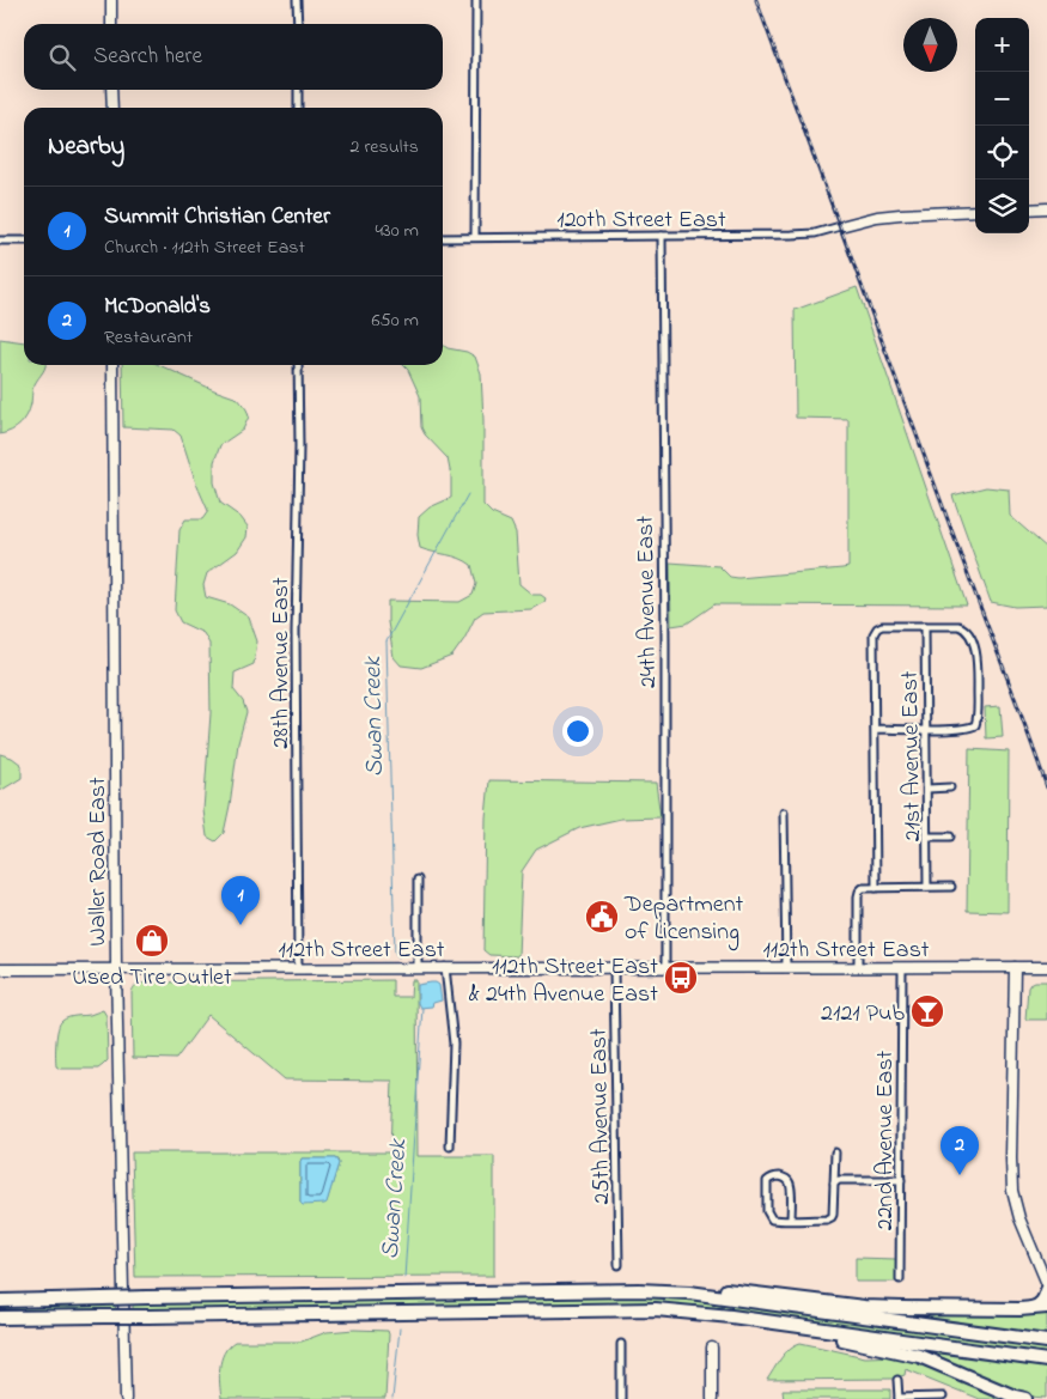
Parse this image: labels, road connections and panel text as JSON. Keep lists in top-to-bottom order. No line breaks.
{"streets":{"main road":["Waller Road East","112th Street East"],"street":["120th Street East","24th Avenue East","28th Avenue East","21st Avenue East","25th Avenue East","22nd Avenue East"]},"crossings":[["120th Street East","24th Avenue East"],["24th Avenue East","112th Street East"],["28th Avenue East","112th Street East"],["Waller Road East","112th Street East"],["112th Street East","25th Avenue East"],["112th Street East","22nd Avenue East"]],"water":["Swan Creek"],"places":{"public building":["Department of Licensing"],"shop":["Used Tire Outlet"],"bus stop":["112th Street East & 24th Avenue East"],"bar":["2121 Pub"]},"north":"bottom","page":{"map_buttons":["+","−"],"search":"Search here","heading":["Nearby","2 results"],"list":[{"mark":"1","name":"Summit Christian Center","note":"Church · 112th Street East","value":"430 m"},{"mark":"2","name":"McDonald's","note":"Restaurant","value":"650 m"}],"pins":["1","2"]}}
